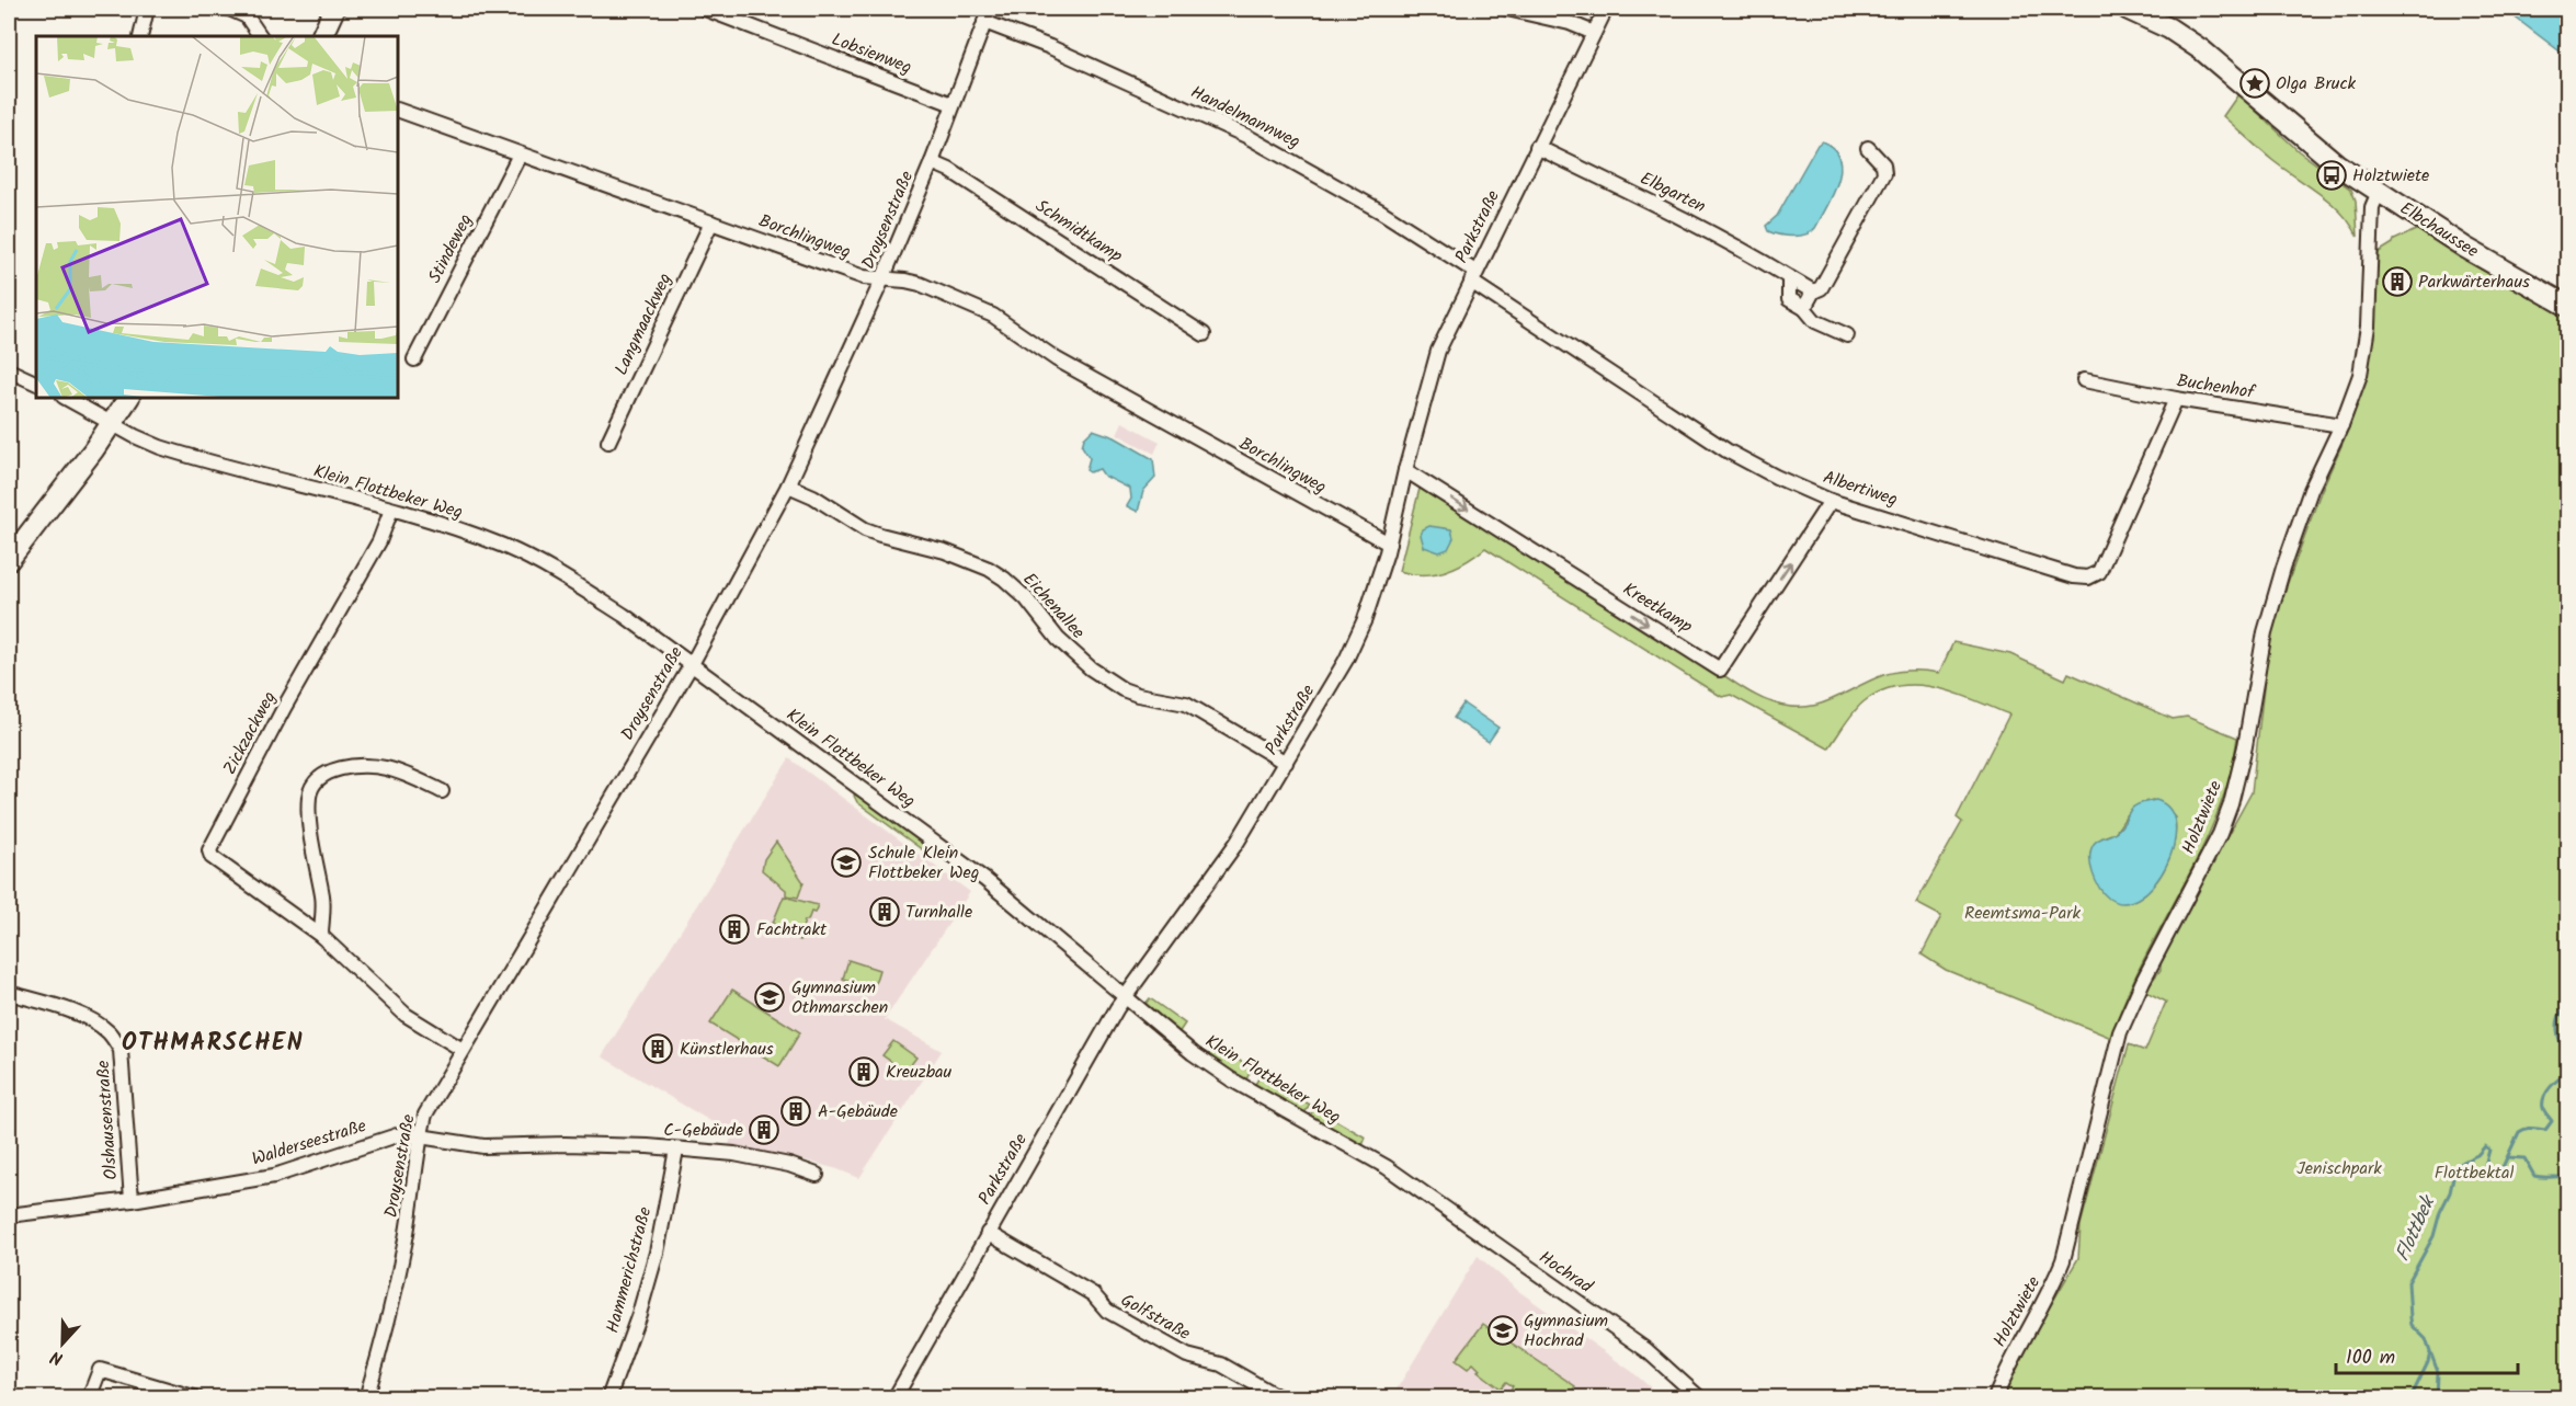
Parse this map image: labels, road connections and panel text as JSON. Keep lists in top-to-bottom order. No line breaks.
{"streets":{"main road":["Elbchaussee"],"street":["Lobsienweg","Handelmannweg","Elbgarten","Droysenstraße","Parkstraße","Schmidtkamp","Borchlingweg","Stindeweg","Langmaackweg","Buchenhof","Albertiweg","Klein Flottbeker Weg","Eichenallee","Kreetkamp","Zickzackweg","Holztwiete","Olshausenstraße","Walderseestraße","Hammerichstraße","Hochrad","Golfstraße"]},"crossings":[["Lobsienweg","Droysenstraße"],["Handelmannweg","Droysenstraße"],["Handelmannweg","Parkstraße"],["Handelmannweg","Albertiweg"],["Elbgarten","Parkstraße"],["Droysenstraße","Schmidtkamp"],["Droysenstraße","Borchlingweg"],["Droysenstraße","Klein Flottbeker Weg"],["Droysenstraße","Eichenallee"],["Droysenstraße","Zickzackweg"],["Droysenstraße","Walderseestraße"],["Parkstraße","Borchlingweg"],["Parkstraße","Albertiweg"],["Parkstraße","Klein Flottbeker Weg"],["Parkstraße","Eichenallee"],["Parkstraße","Kreetkamp"],["Parkstraße","Golfstraße"],["Elbchaussee","Holztwiete"],["Borchlingweg","Stindeweg"],["Borchlingweg","Langmaackweg"],["Buchenhof","Albertiweg"],["Buchenhof","Holztwiete"],["Albertiweg","Kreetkamp"],["Klein Flottbeker Weg","Zickzackweg"],["Klein Flottbeker Weg","Hochrad"],["Olshausenstraße","Walderseestraße"],["Walderseestraße","Hammerichstraße"]],"districts":["OTHMARSCHEN"],"water":["Flottbek"],"parks":["Reemtsma-Park","Jenischpark","Flottbektal"],"places":{"place":["Olga Bruck"],"bus stop":["Holztwiete"],"building":["Parkwärterhaus","Turnhalle","Fachtrakt","Künstlerhaus","Kreuzbau","A-Gebäude","C-Gebäude"],"school or university":["Schule Klein Flottbeker Weg","Gymnasium Othmarschen","Gymnasium Hochrad"]},"scale_bar":"100 m","north":"bottom"}
